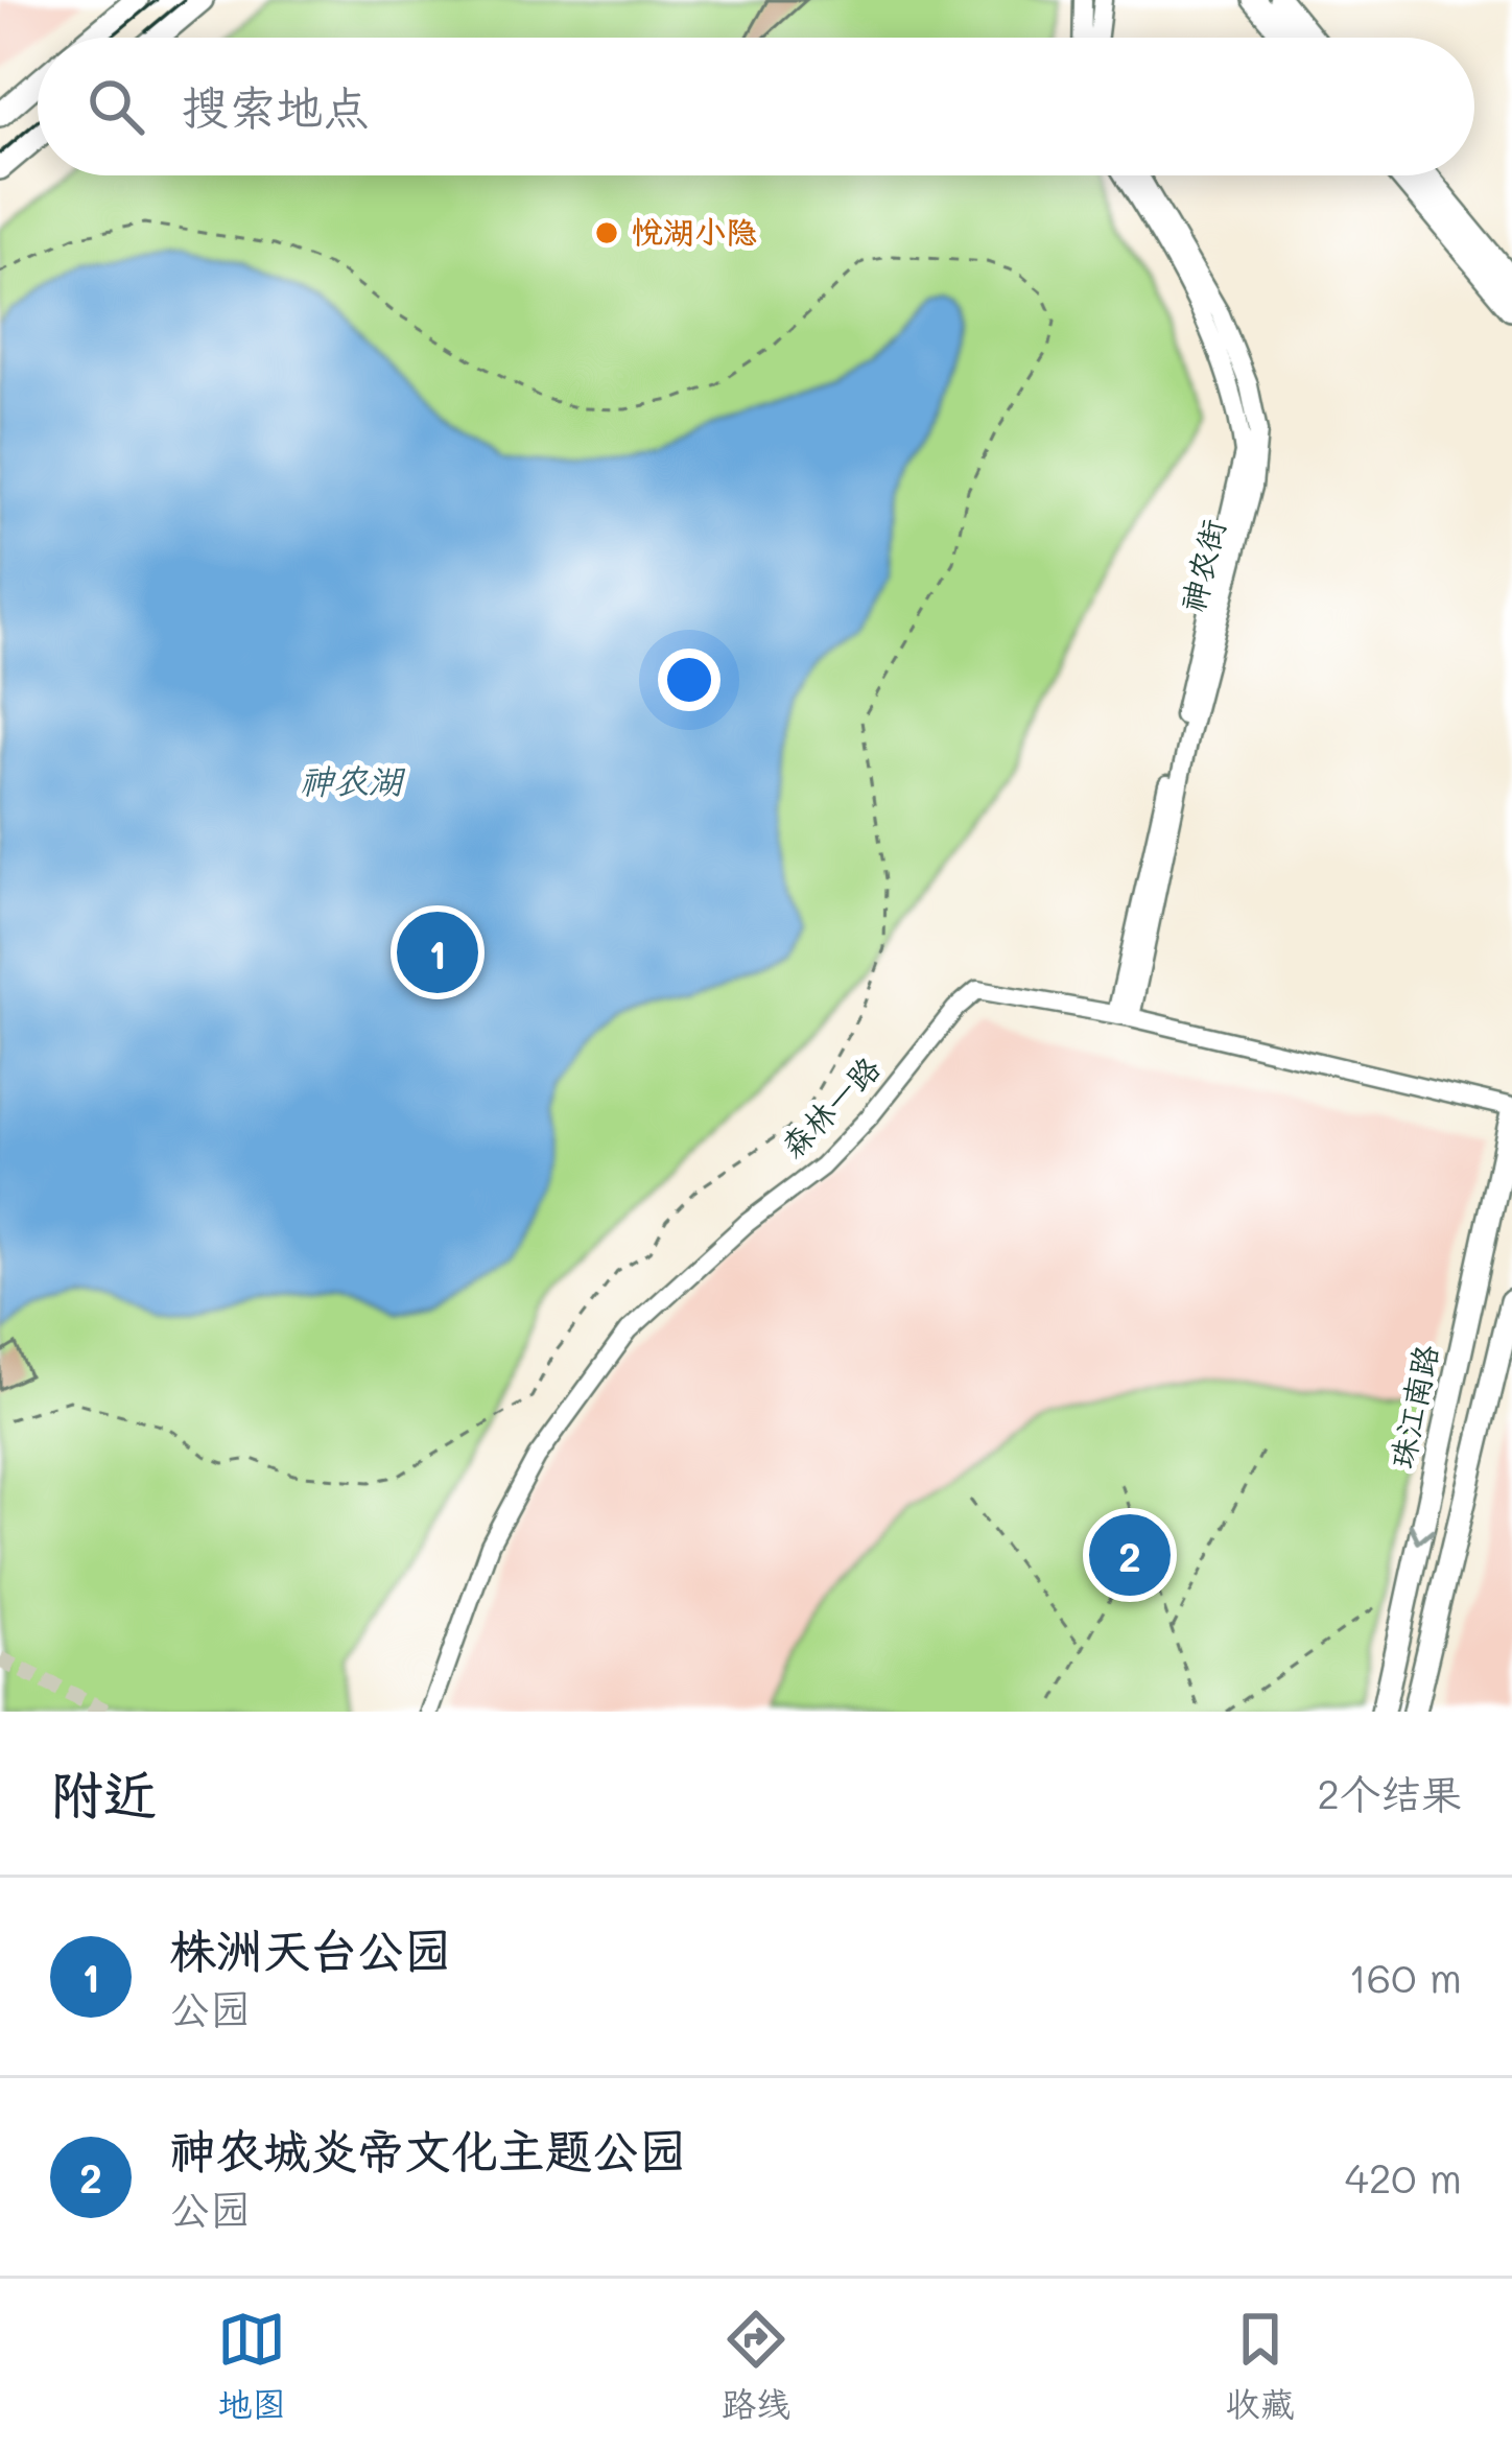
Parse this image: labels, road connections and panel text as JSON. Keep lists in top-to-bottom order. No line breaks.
{"streets":{"main road":["珠江南路"],"street":["神农街","森林一路"]},"crossings":[["神农街","森林一路"],["森林一路","珠江南路"]],"water":["神农湖"],"places":["悦湖小隐"],"page":{"search":"搜索地点","pins":["1","2"],"heading":["附近","2个结果"],"list":[{"mark":"1","name":"株洲天台公园","note":"公园","value":"160 m"},{"mark":"2","name":"神农城炎帝文化主题公园","note":"公园","value":"420 m"}],"nav":["地图","路线","收藏"]}}
